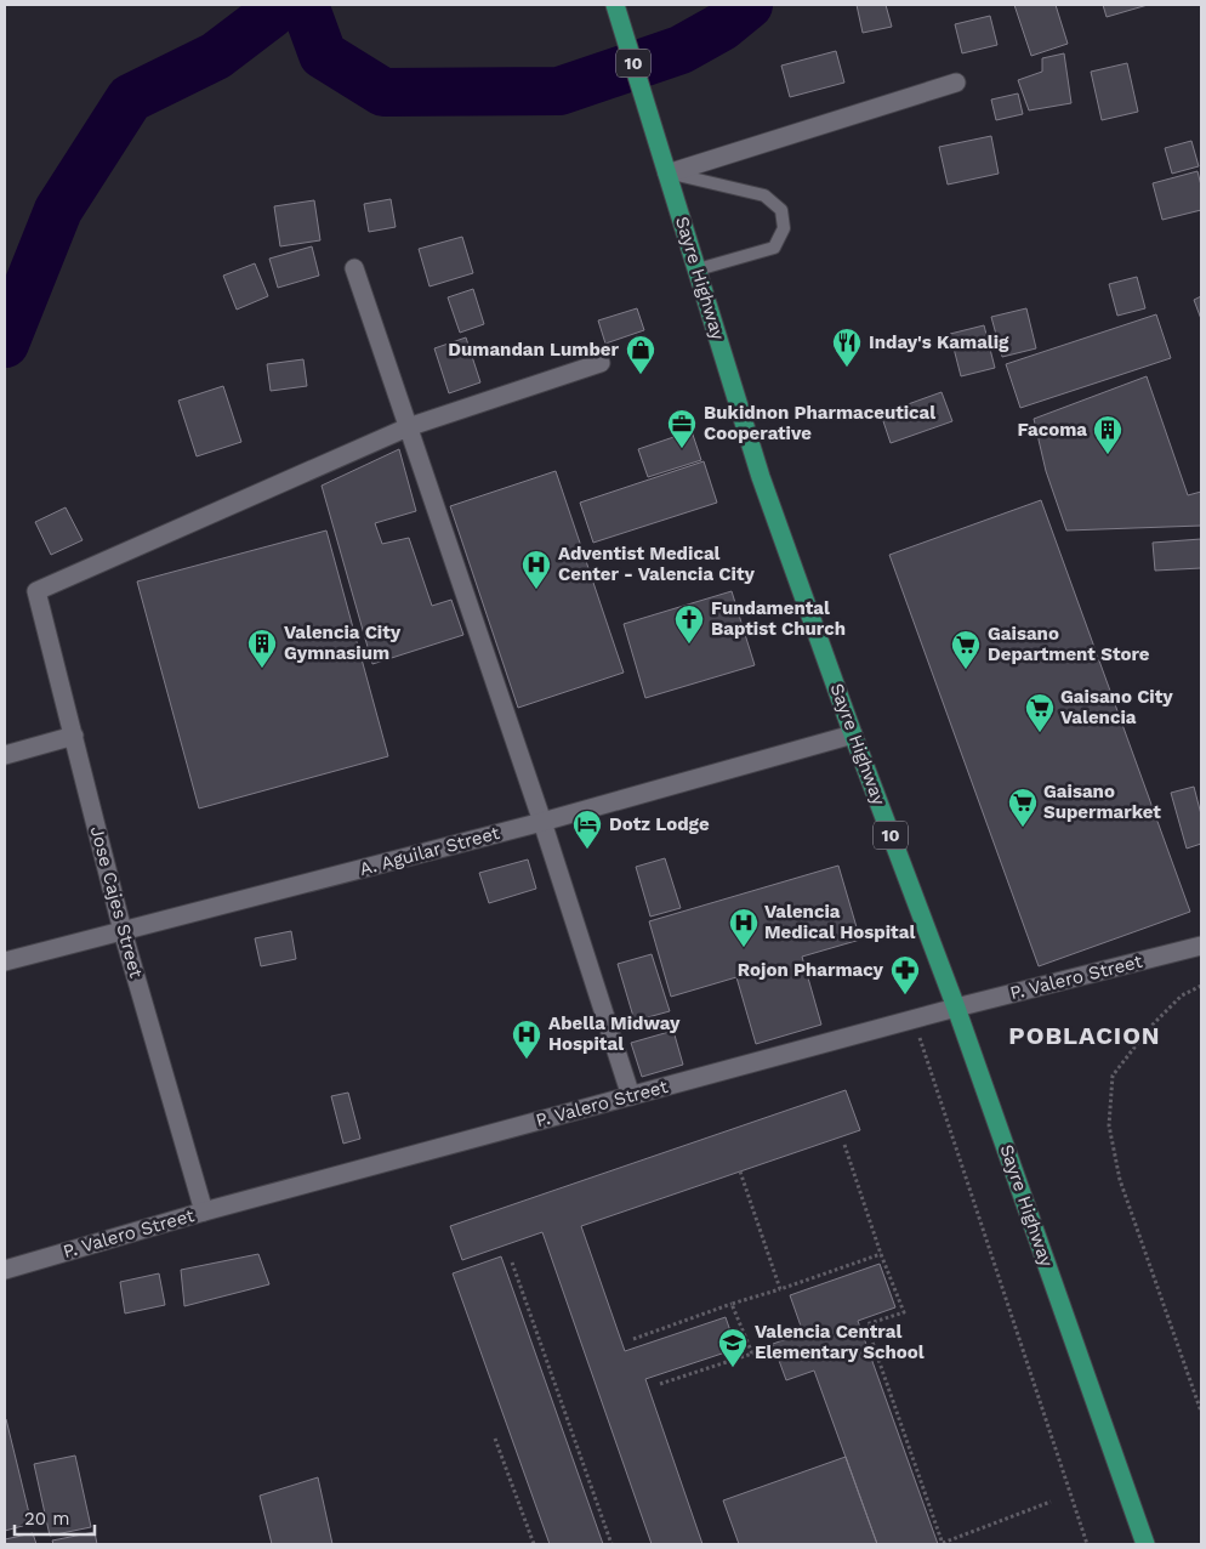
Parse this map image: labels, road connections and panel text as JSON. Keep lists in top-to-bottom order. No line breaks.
{"streets":{"highway":["10","Sayre Highway"],"street":["A. Aguilar Street","Jose Cajes Street","P. Valero Street"]},"crossings":[["Sayre Highway","A. Aguilar Street"],["Sayre Highway","P. Valero Street"],["A. Aguilar Street","Jose Cajes Street"],["Jose Cajes Street","P. Valero Street"]],"districts":["POBLACION"],"places":{"restaurant":["Inday's Kamalig"],"shop":["Dumandan Lumber"],"office":["Bukidnon Pharmaceutical Cooperative"],"building":["Facoma","Valencia City Gymnasium"],"hospital":["Adventist Medical Center - Valencia City","Valencia Medical Hospital","Abella Midway Hospital"],"church":["Fundamental Baptist Church"],"supermarket":["Gaisano Department Store","Gaisano City Valencia","Gaisano Supermarket"],"hotel":["Dotz Lodge"],"pharmacy":["Rojon Pharmacy"],"school or university":["Valencia Central Elementary School"]},"scale_bar":"20 m"}
